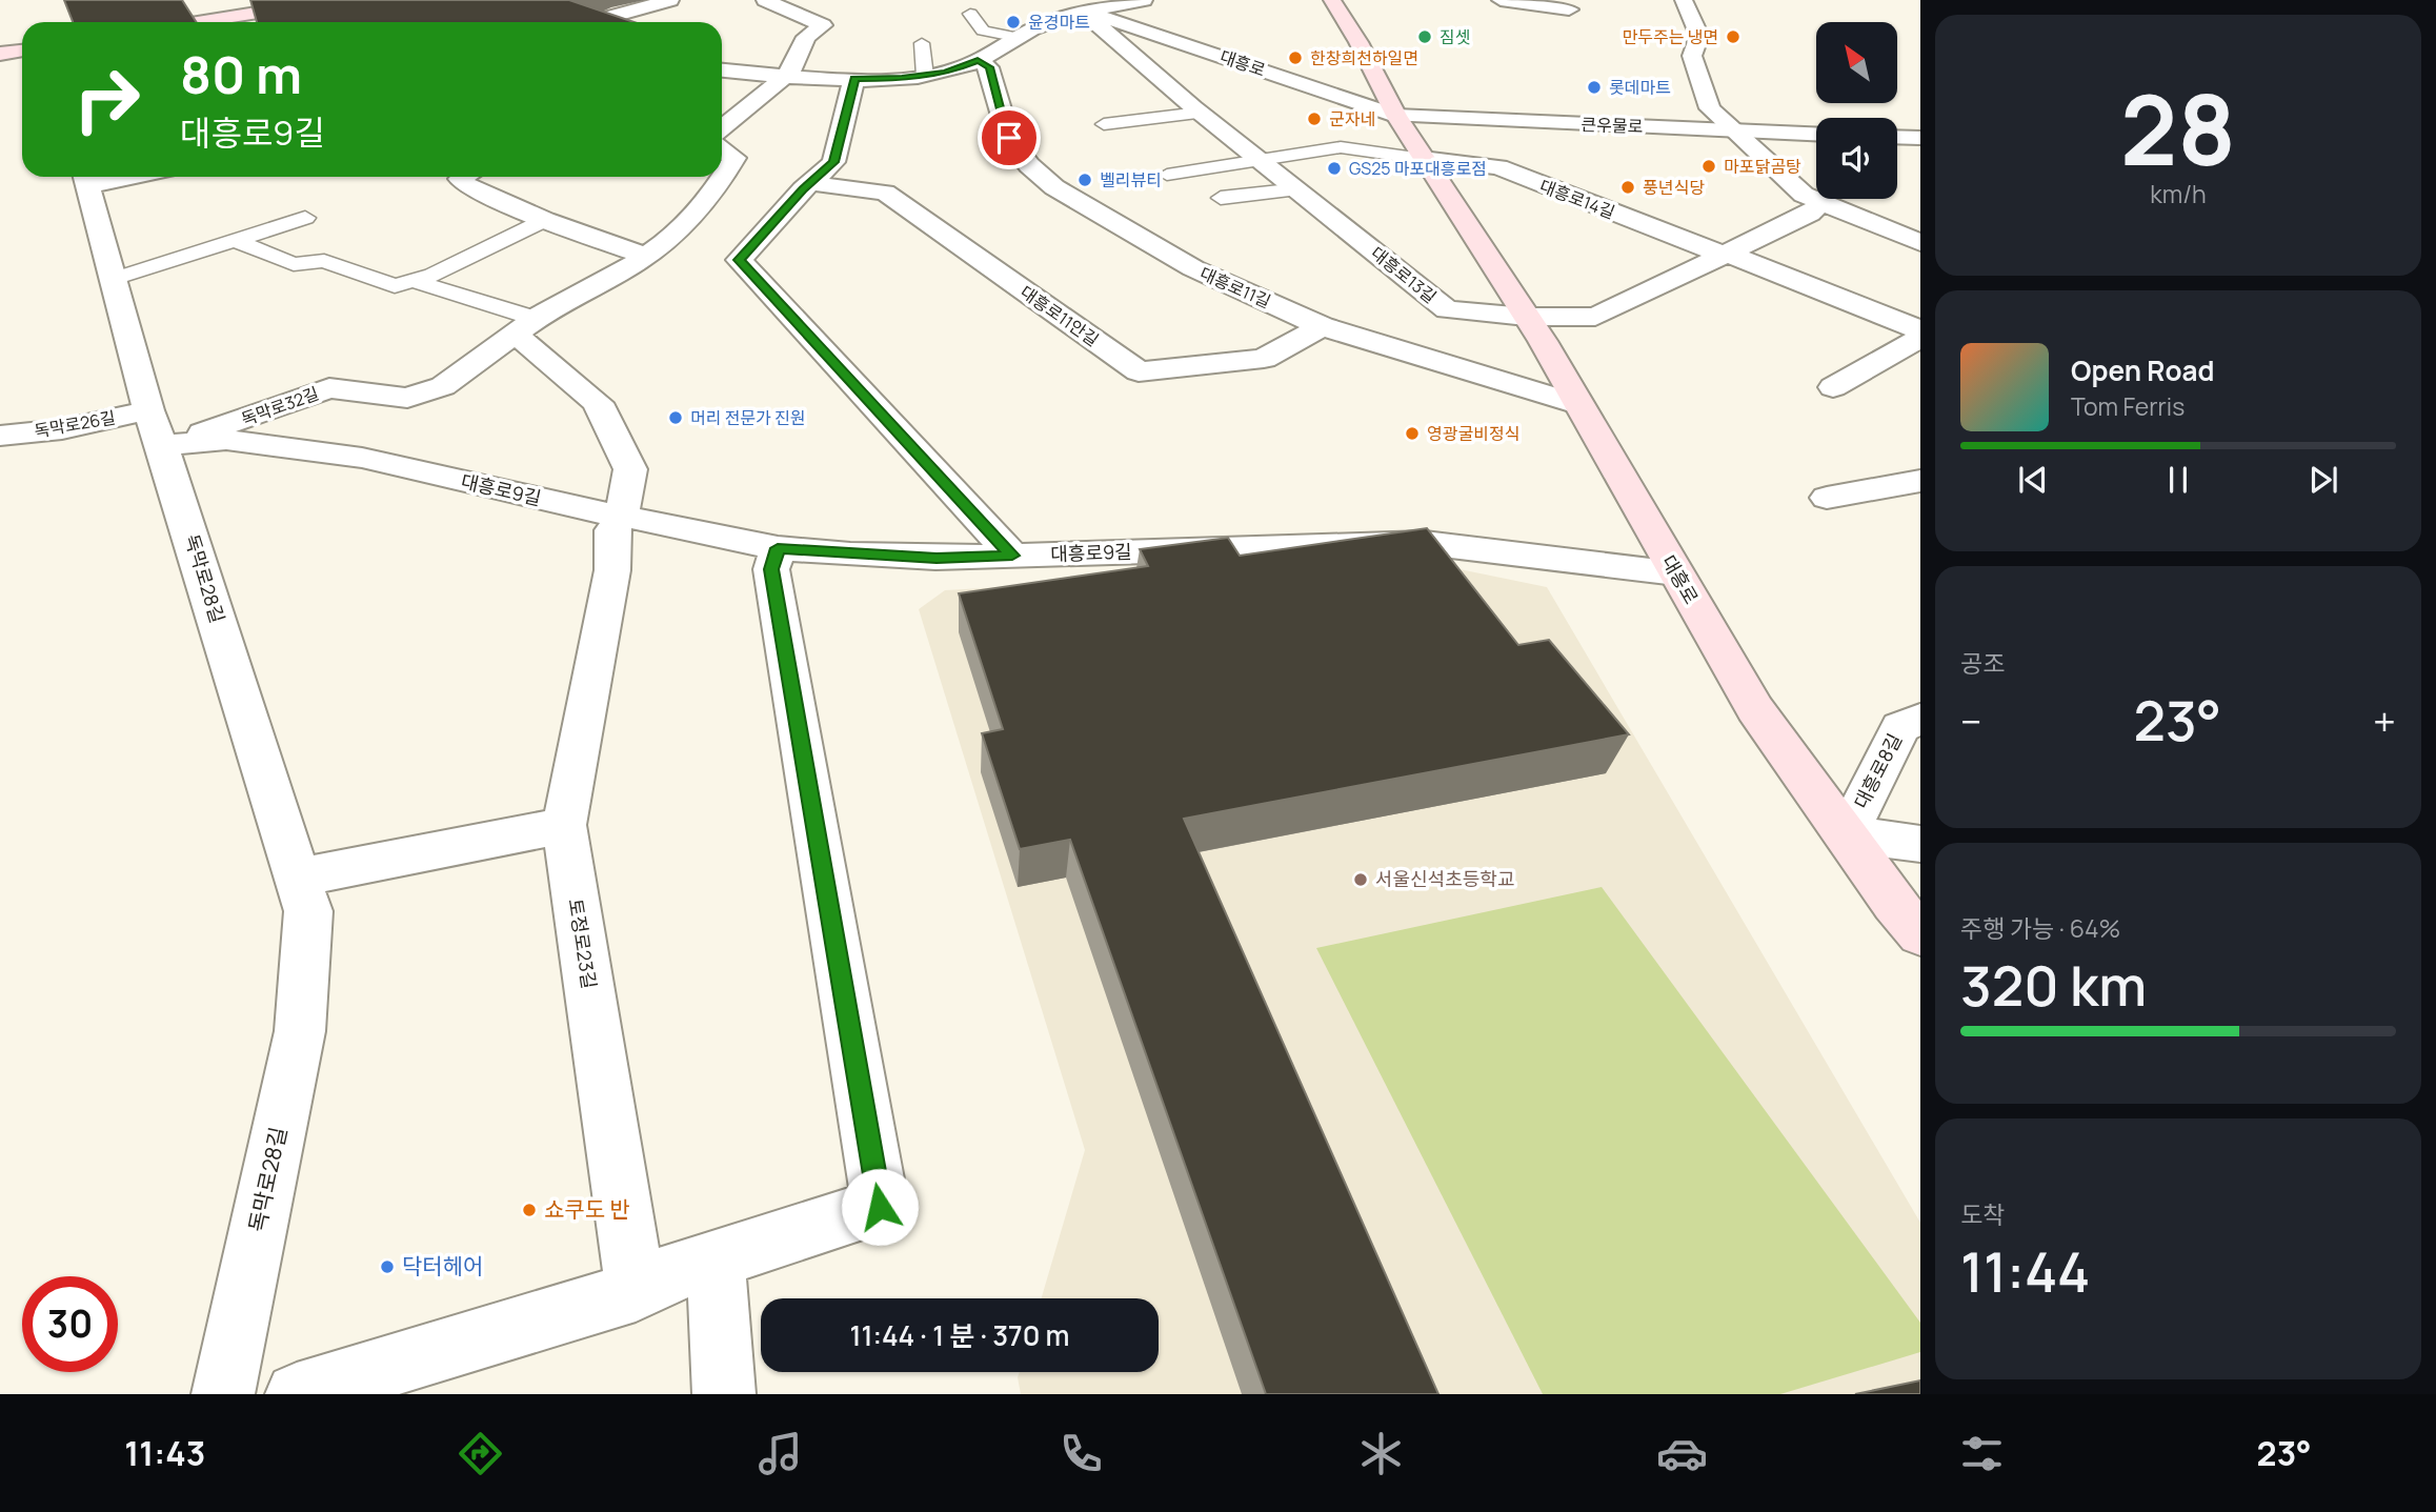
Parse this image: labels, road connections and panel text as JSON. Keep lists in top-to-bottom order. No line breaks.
{"streets":{"main road":["대흥로"],"street":["큰우물로","대흥로14길","대흥로13길","대흥로11길","대흥로11안길","독막로32길","독막로26길","대흥로9길","독막로28길","대흥로8길","토정로23길"]},"crossings":[["대흥로","큰우물로"],["대흥로","대흥로14길"],["대흥로","대흥로13길"],["대흥로","대흥로11길"],["대흥로","대흥로9길"],["대흥로","대흥로8길"],["대흥로11길","대흥로11안길"],["독막로32길","독막로26길"],["독막로32길","대흥로9길"],["독막로32길","독막로28길"],["독막로26길","대흥로9길"],["독막로26길","독막로28길"],["대흥로9길","독막로28길"],["대흥로9길","토정로23길"]],"places":["윤경마트","짐셋","만두주는 냉면","한창희천하일면","롯데마트","군자네","마포닭곰탕","GS25 마포대흥로점","벨리뷰티","풍년식당","머리 전문가 진원","영광굴비정식","서울신석초등학교","쇼쿠도 반","닥터헤어"],"north":"top left","page":{"tile":[["28","km/h"],"공조",["주행 가능 · 64%","320 km"],["도착","11:44"]],"turn":["80 m","대흥로9길"],"song":["Open Road","Tom Ferris"],"heat":["−","23°","+"],"limit":"30","trip":"11:44 · 1 분 · 370 m","tabs":["11:43","23°"]}}
